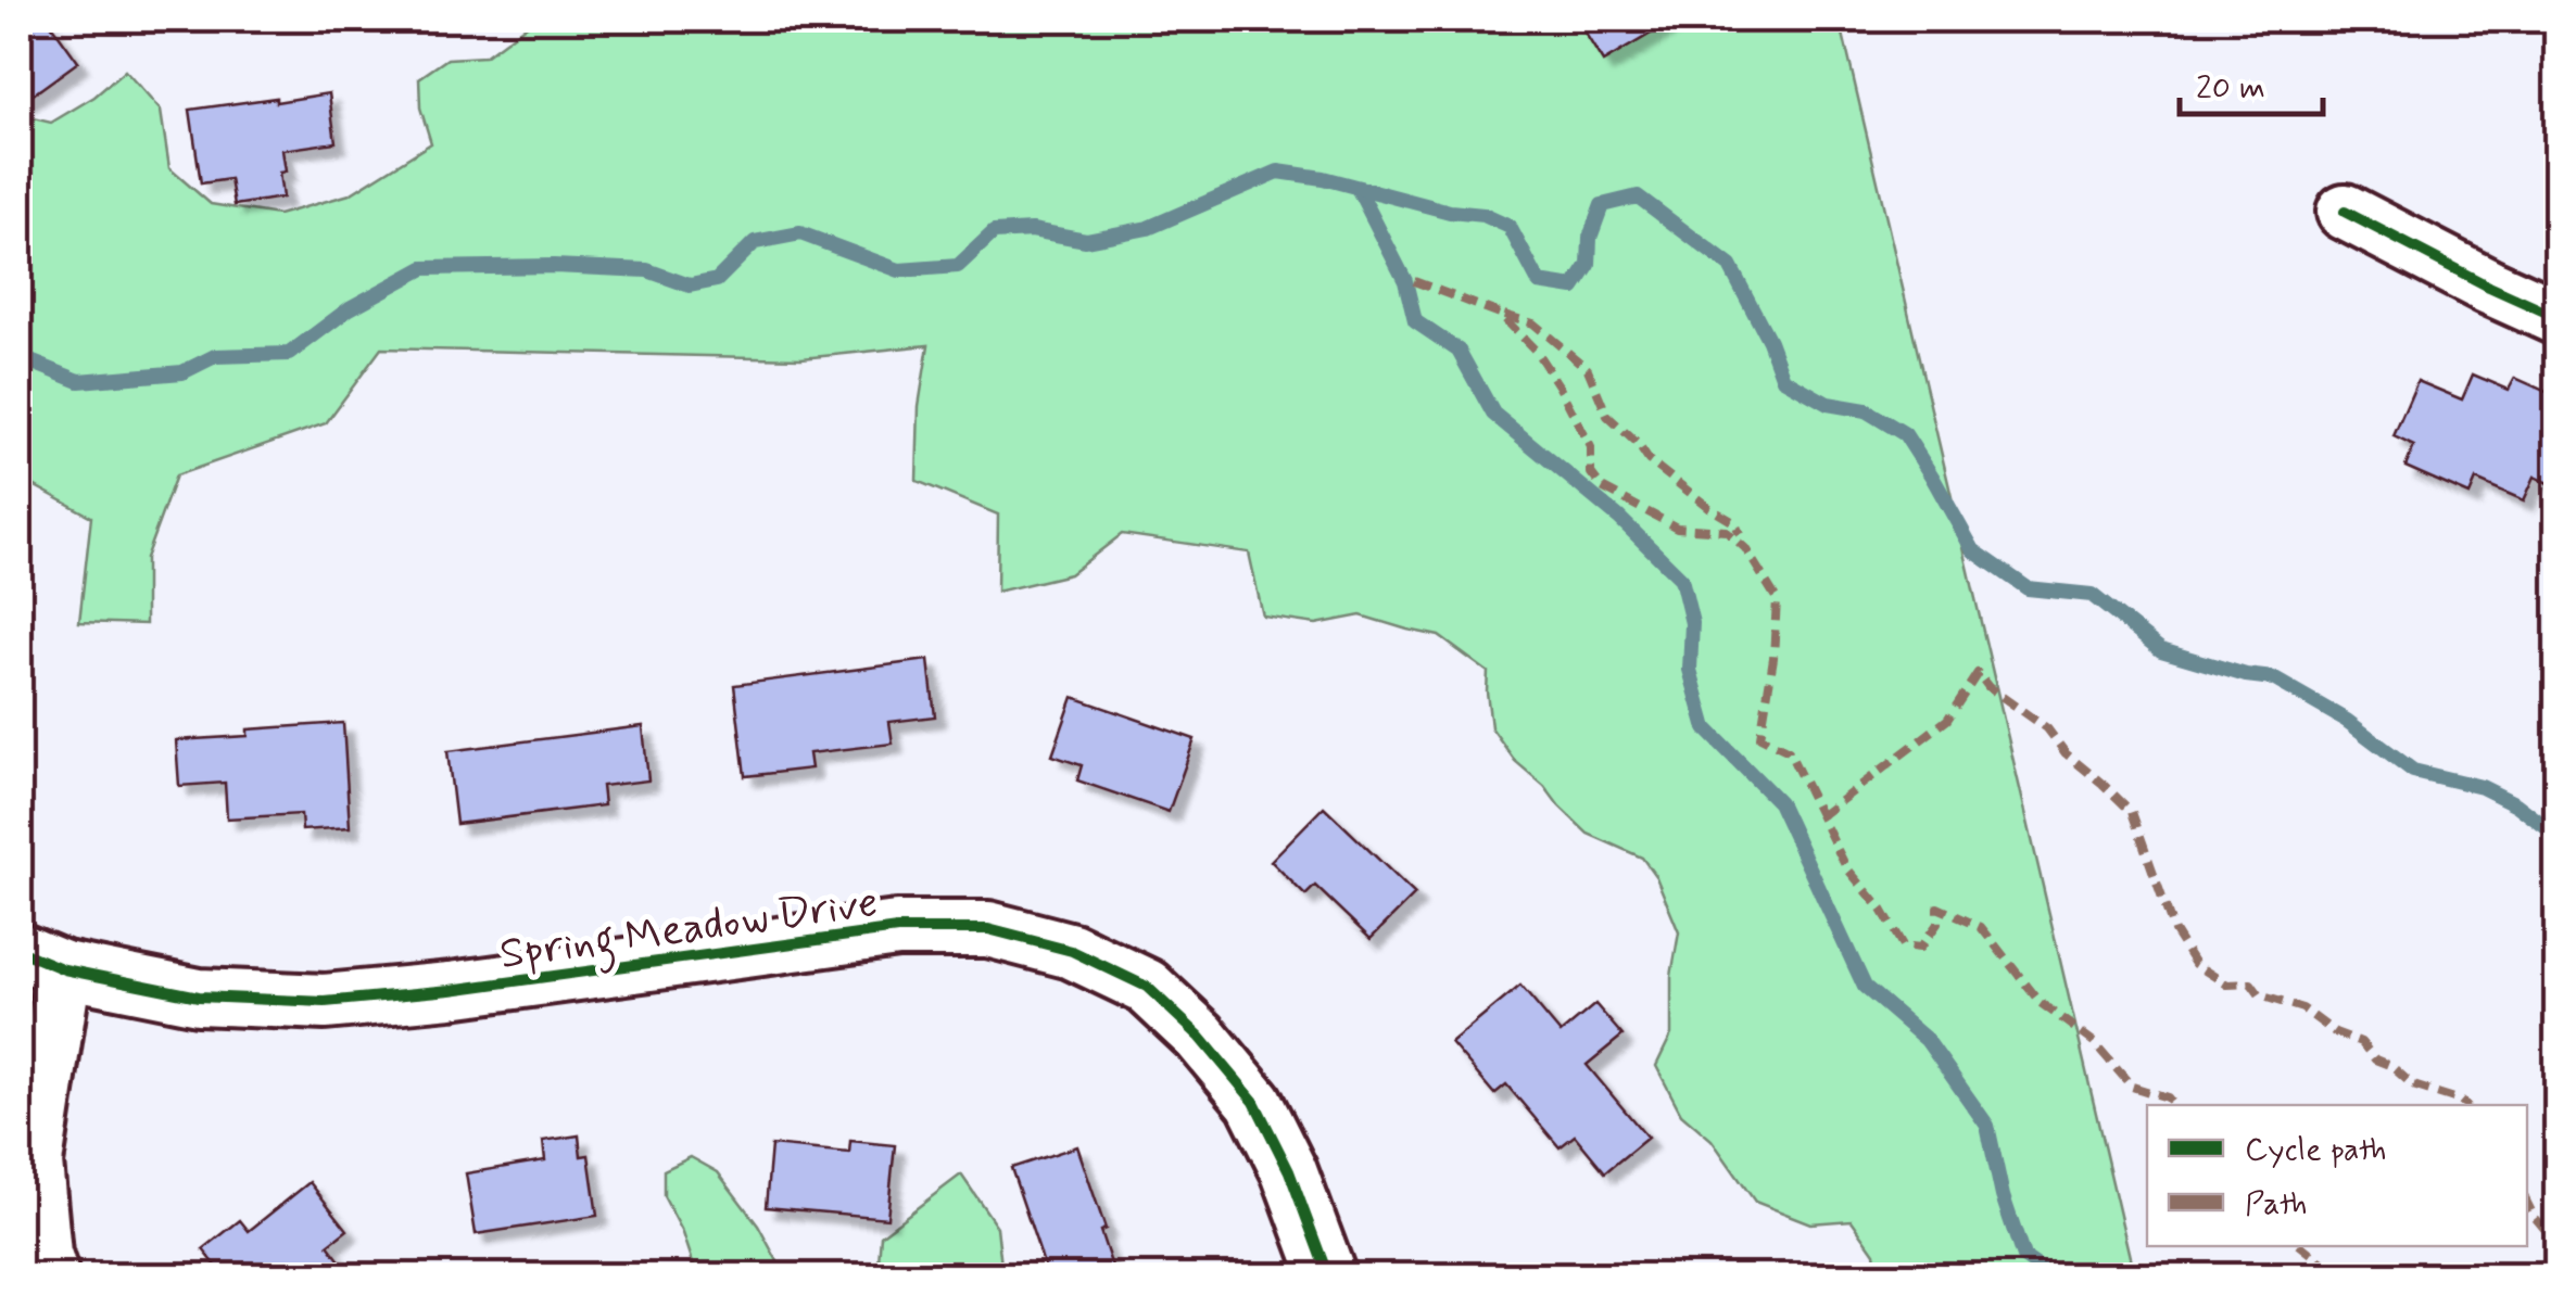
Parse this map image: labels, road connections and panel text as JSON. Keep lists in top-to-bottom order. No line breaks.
{"streets":{"street":["Spring Meadow Drive"]},"legend":["Cycle path","Path"],"scale_bar":"20 m"}
